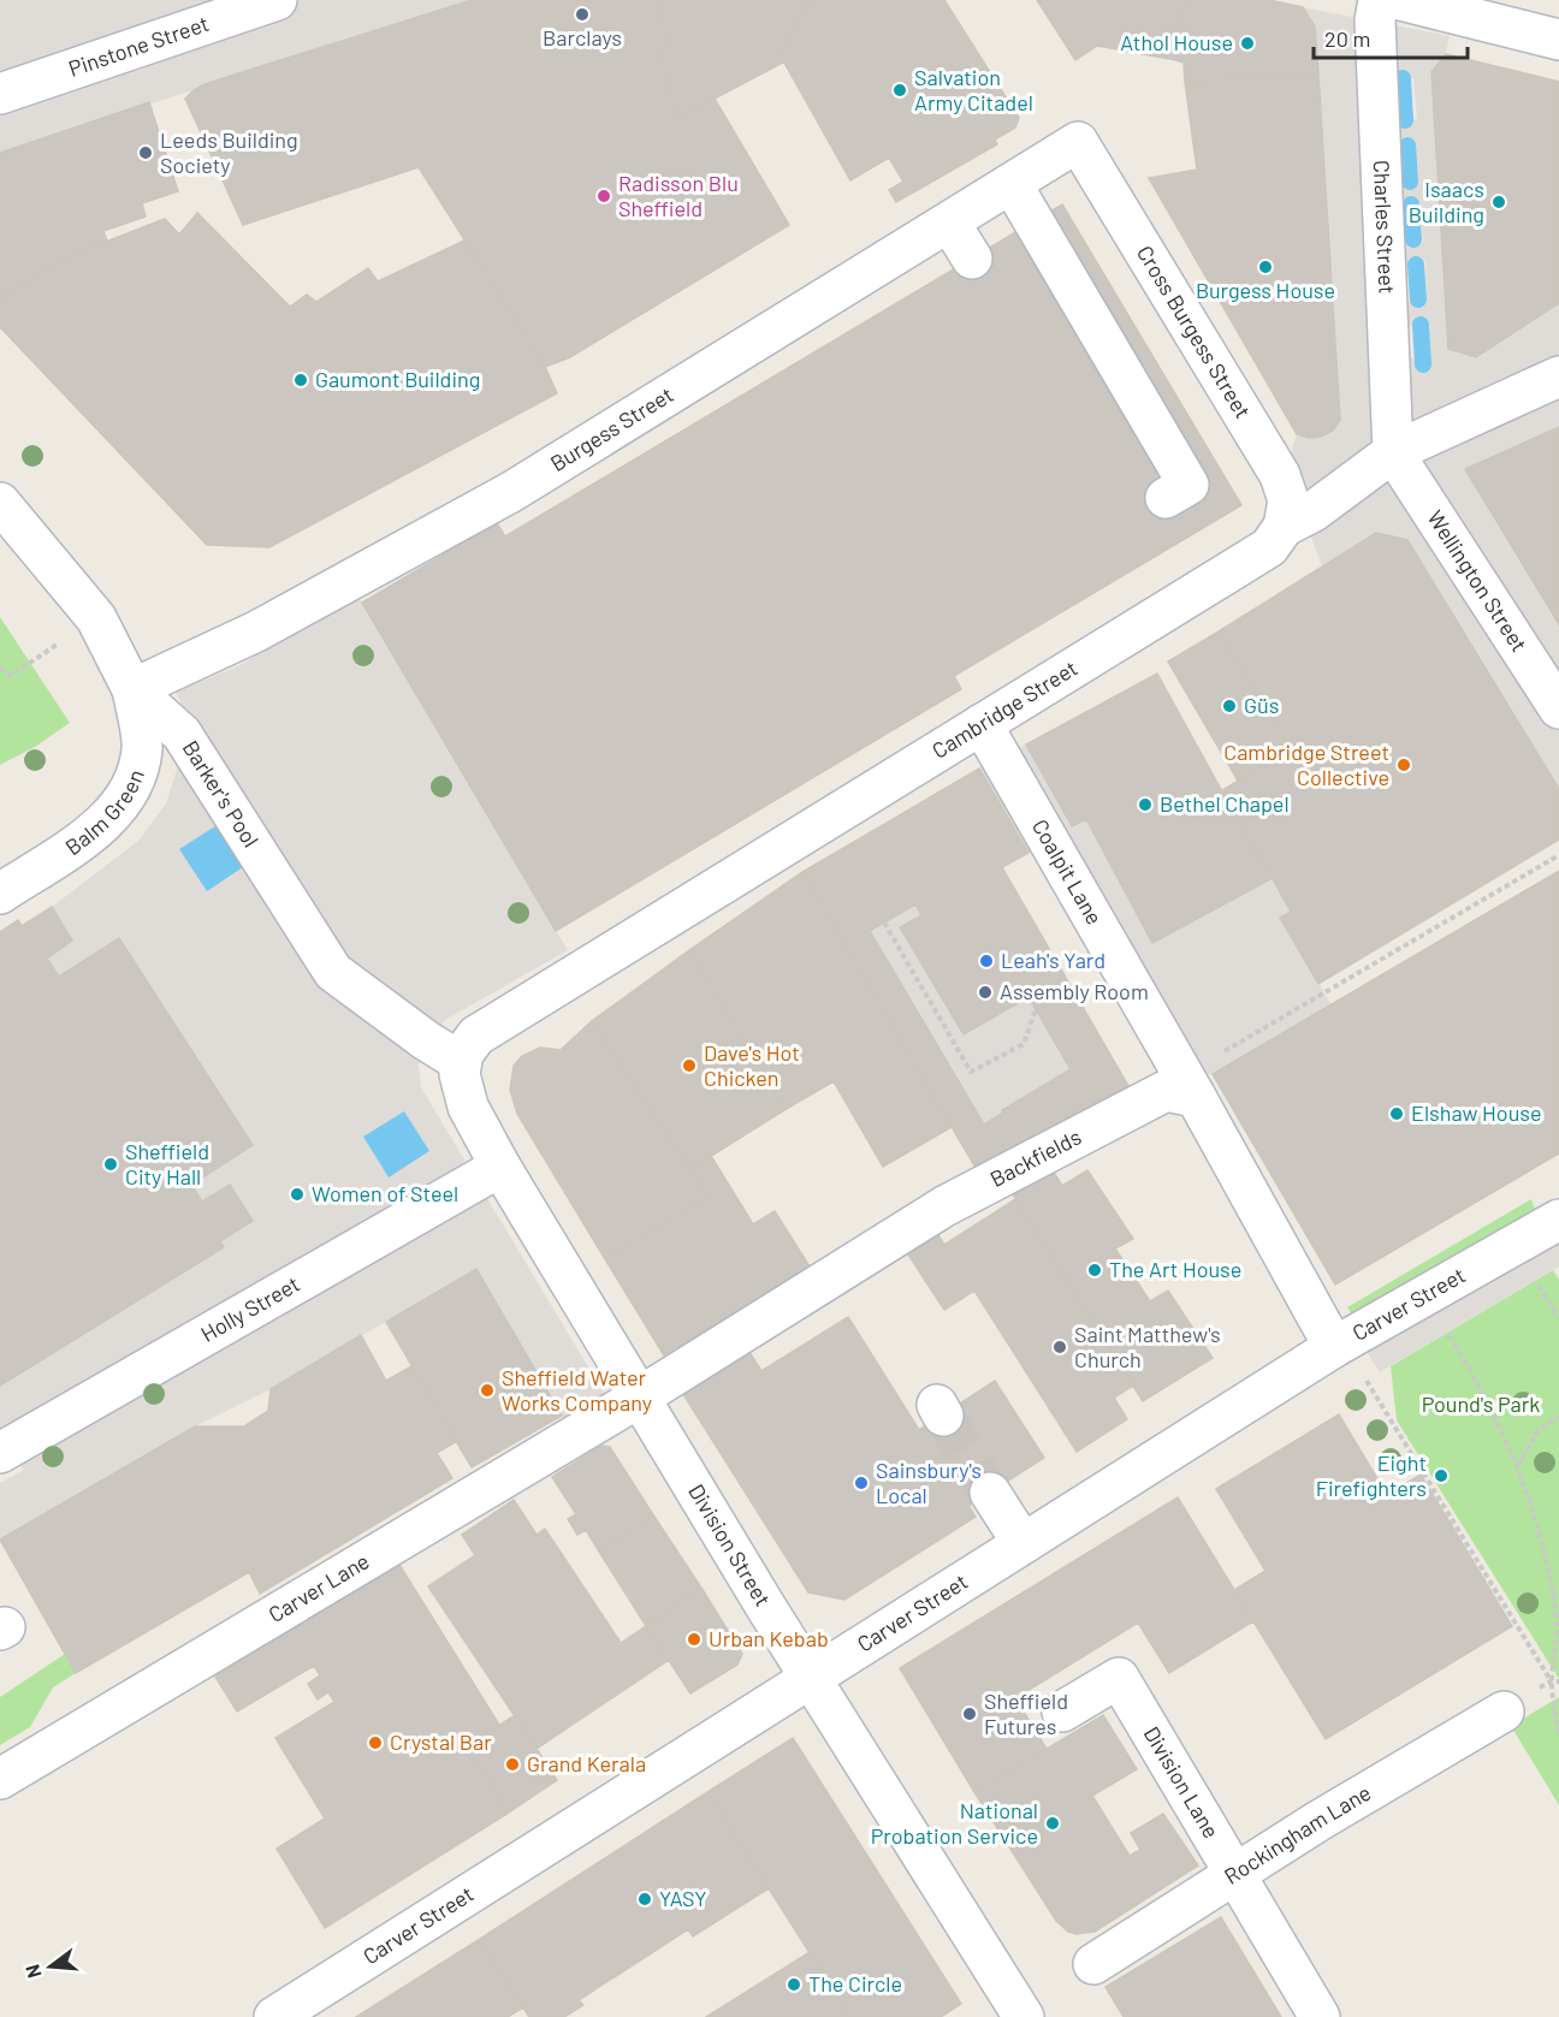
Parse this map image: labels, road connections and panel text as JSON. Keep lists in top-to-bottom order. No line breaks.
{"streets":{"street":["Pinstone Street","Charles Street","Cross Burgess Street","Burgess Street","Wellington Street","Cambridge Street","Barker's Pool","Balm Green","Coalpit Lane","Backfields","Carver Street","Holly Street","Division Street","Carver Lane","Division Lane","Rockingham Lane"]},"crossings":[["Charles Street","Wellington Street"],["Charles Street","Cambridge Street"],["Cross Burgess Street","Burgess Street"],["Cross Burgess Street","Cambridge Street"],["Burgess Street","Barker's Pool"],["Burgess Street","Balm Green"],["Wellington Street","Cambridge Street"],["Cambridge Street","Barker's Pool"],["Cambridge Street","Coalpit Lane"],["Cambridge Street","Division Street"],["Barker's Pool","Balm Green"],["Barker's Pool","Division Street"],["Coalpit Lane","Backfields"],["Backfields","Division Street"],["Backfields","Carver Lane"],["Carver Street","Division Street"],["Holly Street","Division Street"],["Division Street","Carver Lane"],["Division Lane","Rockingham Lane"]],"parks":["Pound's Park"],"places":["Barclays","Athol House","Salvation Army Citadel","Leeds Building Society","Radisson Blu Sheffield","Isaacs Building","Burgess House","Gaumont Building","Güs","Cambridge Street Collective","Bethel Chapel","Leah's Yard","Assembly Room","Dave's Hot Chicken","Elshaw House","Sheffield City Hall","Women of Steel","The Art House","Saint Matthew's Church","Sheffield Water Works Company","Eight Firefighters","Sainsbury's Local","Urban Kebab","Sheffield Futures","Crystal Bar","Grand Kerala","National Probation Service","YASY","The Circle"],"scale_bar":"20 m","north":"left"}
